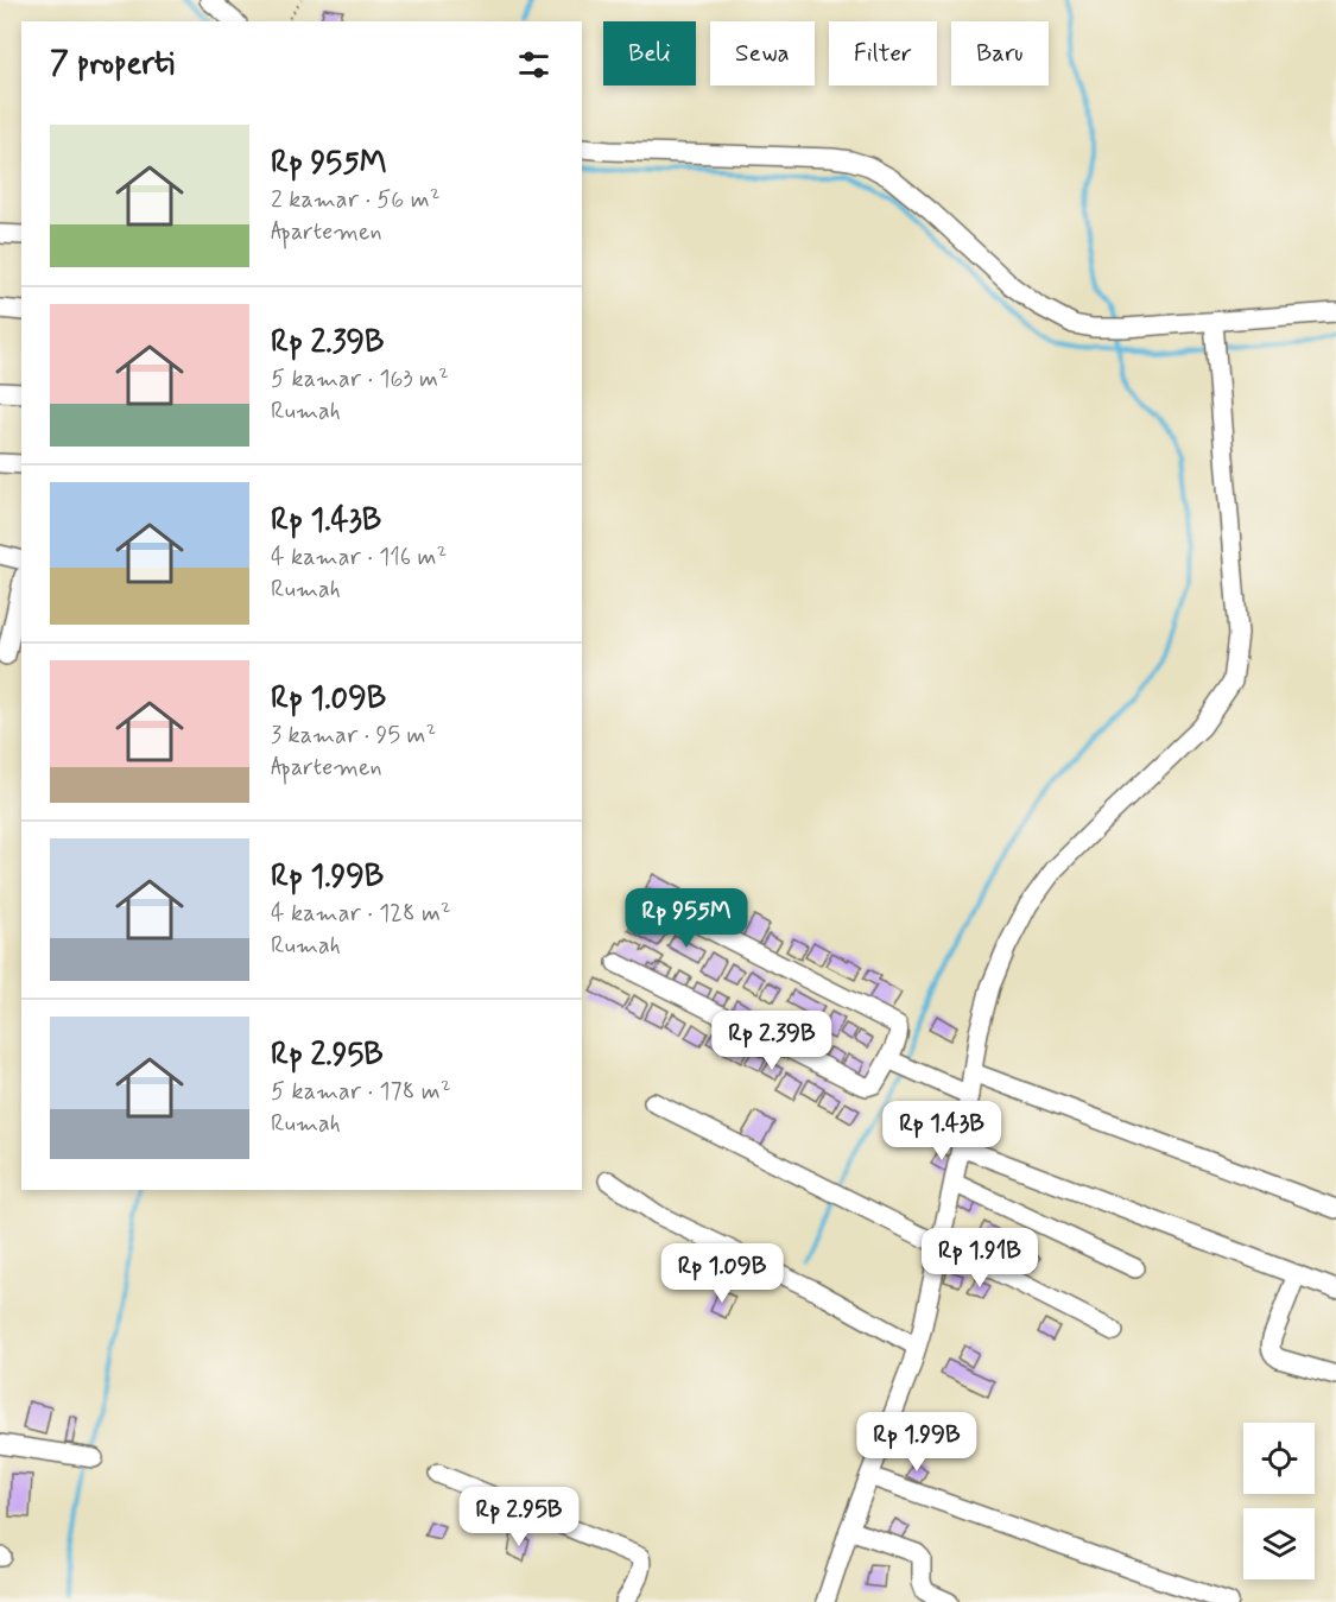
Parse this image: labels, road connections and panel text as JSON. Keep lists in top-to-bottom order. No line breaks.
{"page":{"chip":["Beli","Sewa","Filter","Baru"],"heading":"7 properti","list":[{"name":"Rp 955M","note":"2 kamar · 56 m² · Apartemen"},{"name":"Rp 2.39B","note":"5 kamar · 163 m² · Rumah"},{"name":"Rp 1.43B","note":"4 kamar · 116 m² · Rumah"},{"name":"Rp 1.09B","note":"3 kamar · 95 m² · Apartemen"},{"name":"Rp 1.99B","note":"4 kamar · 128 m² · Rumah"},{"name":"Rp 2.95B","note":"5 kamar · 178 m² · Rumah"}],"price":["Rp 955M","Rp 2.39B","Rp 1.43B","Rp 1.91B","Rp 1.09B","Rp 1.99B","Rp 2.95B"]}}
